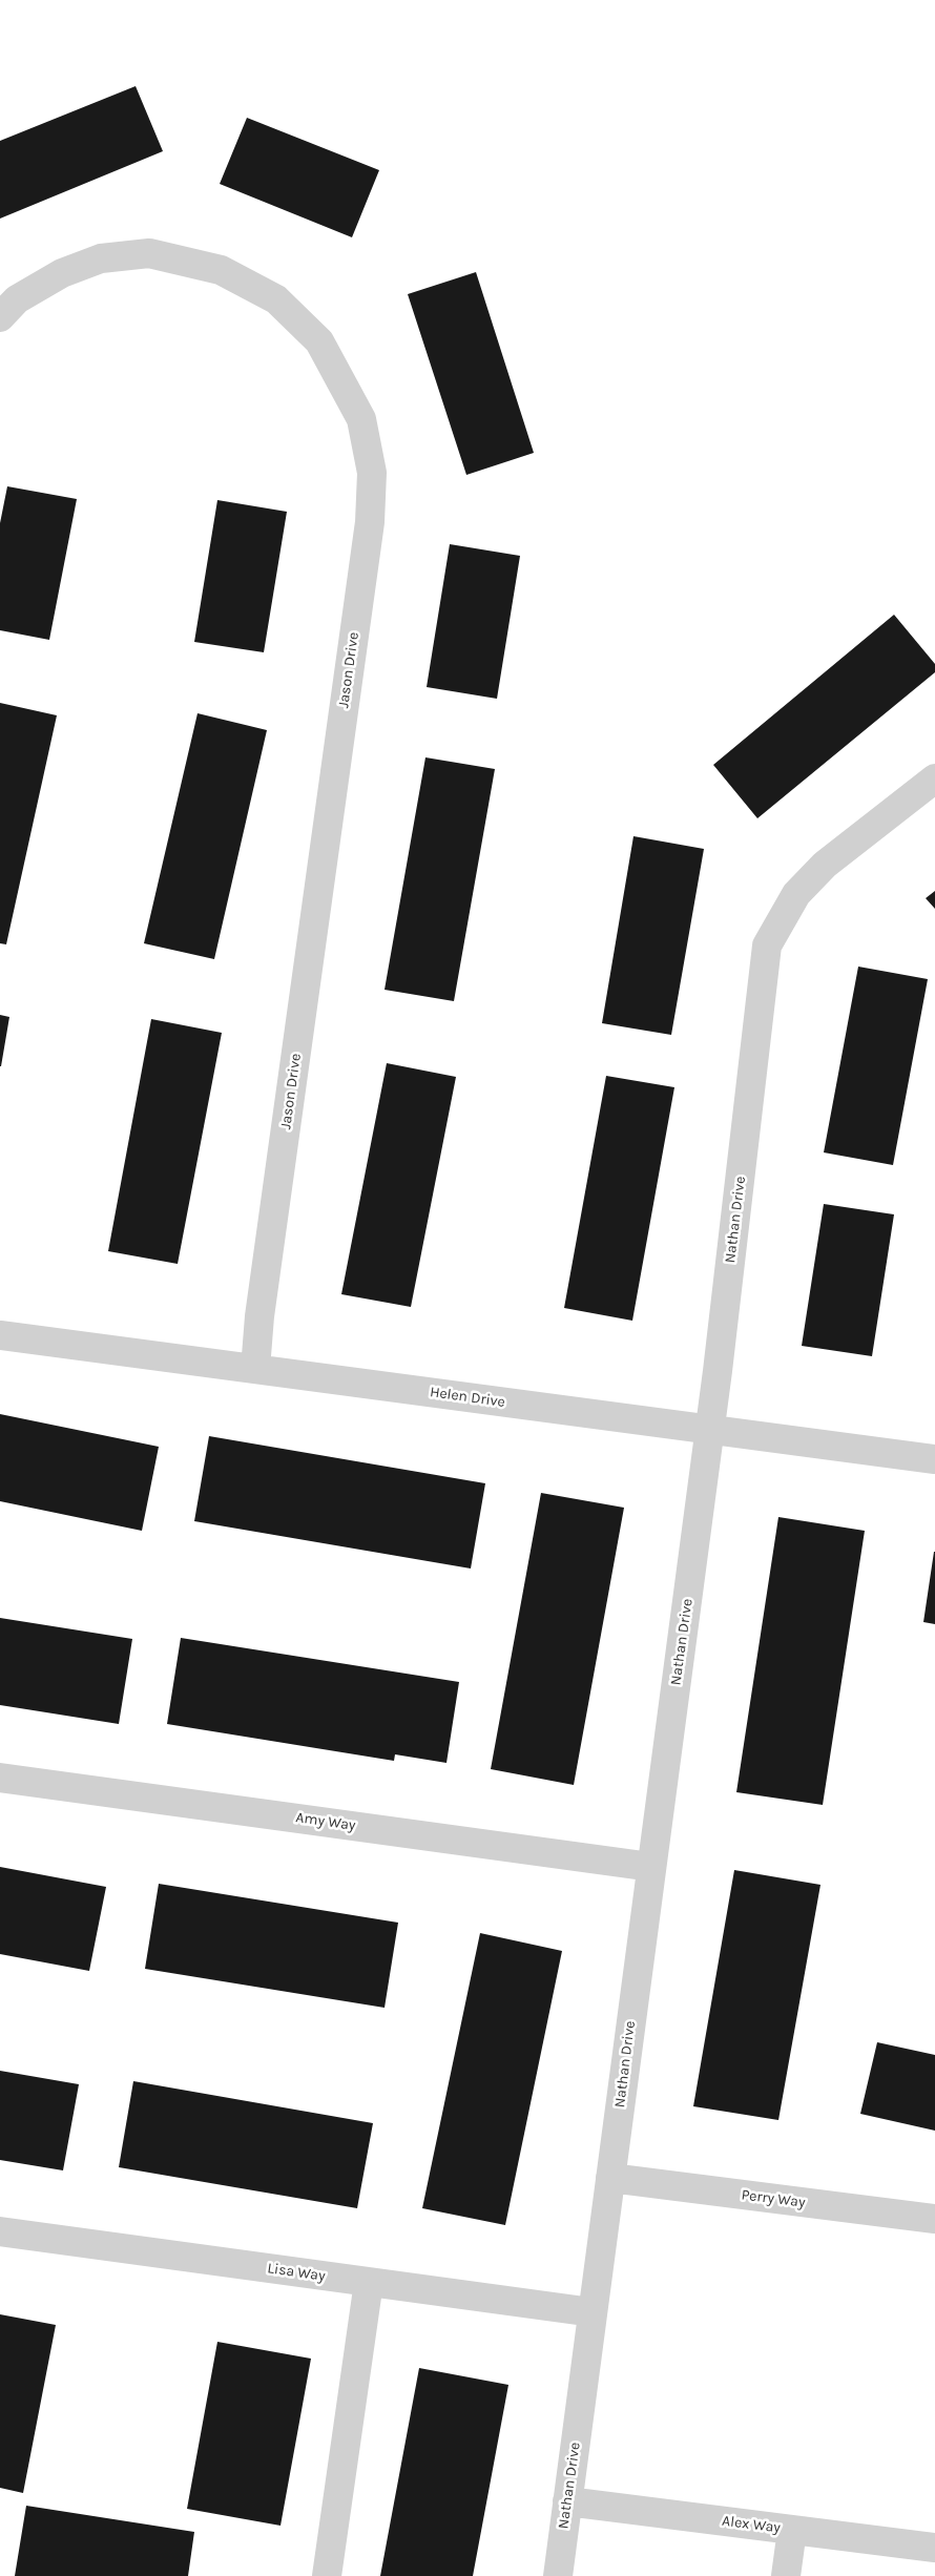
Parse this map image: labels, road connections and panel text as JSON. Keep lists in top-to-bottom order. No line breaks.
{"streets":{"street":["Jason Drive","Nathan Drive","Helen Drive","Amy Way","Perry Way","Lisa Way","Alex Way"]},"crossings":[["Jason Drive","Helen Drive"],["Nathan Drive","Helen Drive"],["Nathan Drive","Amy Way"],["Nathan Drive","Perry Way"],["Nathan Drive","Lisa Way"],["Nathan Drive","Alex Way"]]}
